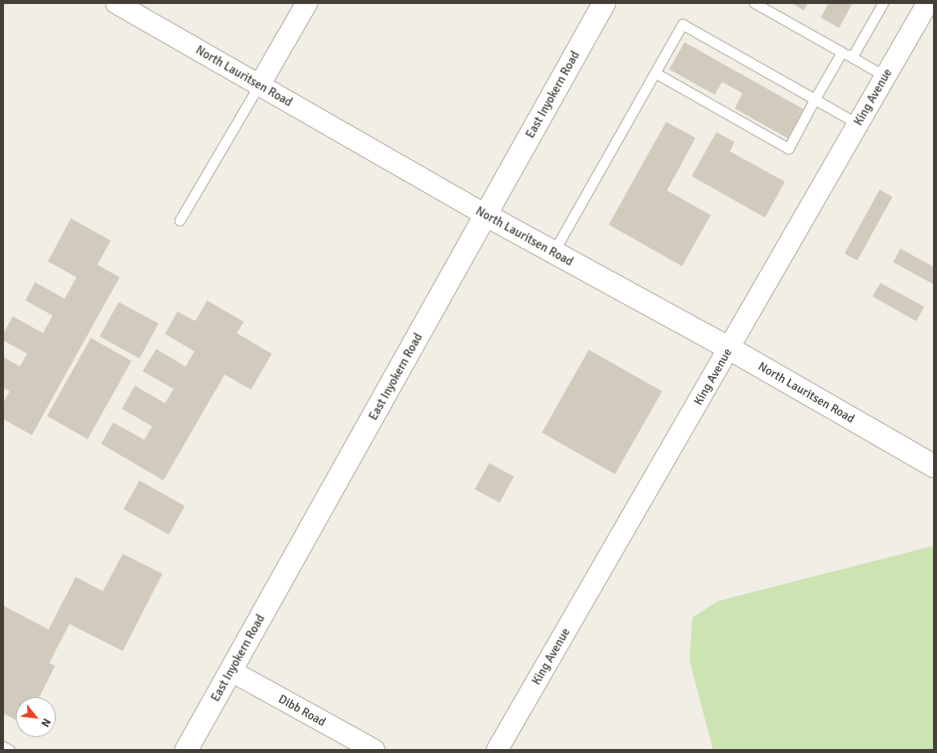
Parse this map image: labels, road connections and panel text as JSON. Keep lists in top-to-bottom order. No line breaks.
{"streets":{"street":["North Lauritsen Road","East Inyokern Road","King Avenue","Dibb Road"]},"crossings":[["North Lauritsen Road","East Inyokern Road"],["North Lauritsen Road","King Avenue"],["East Inyokern Road","Dibb Road"]],"north":"bottom right"}
